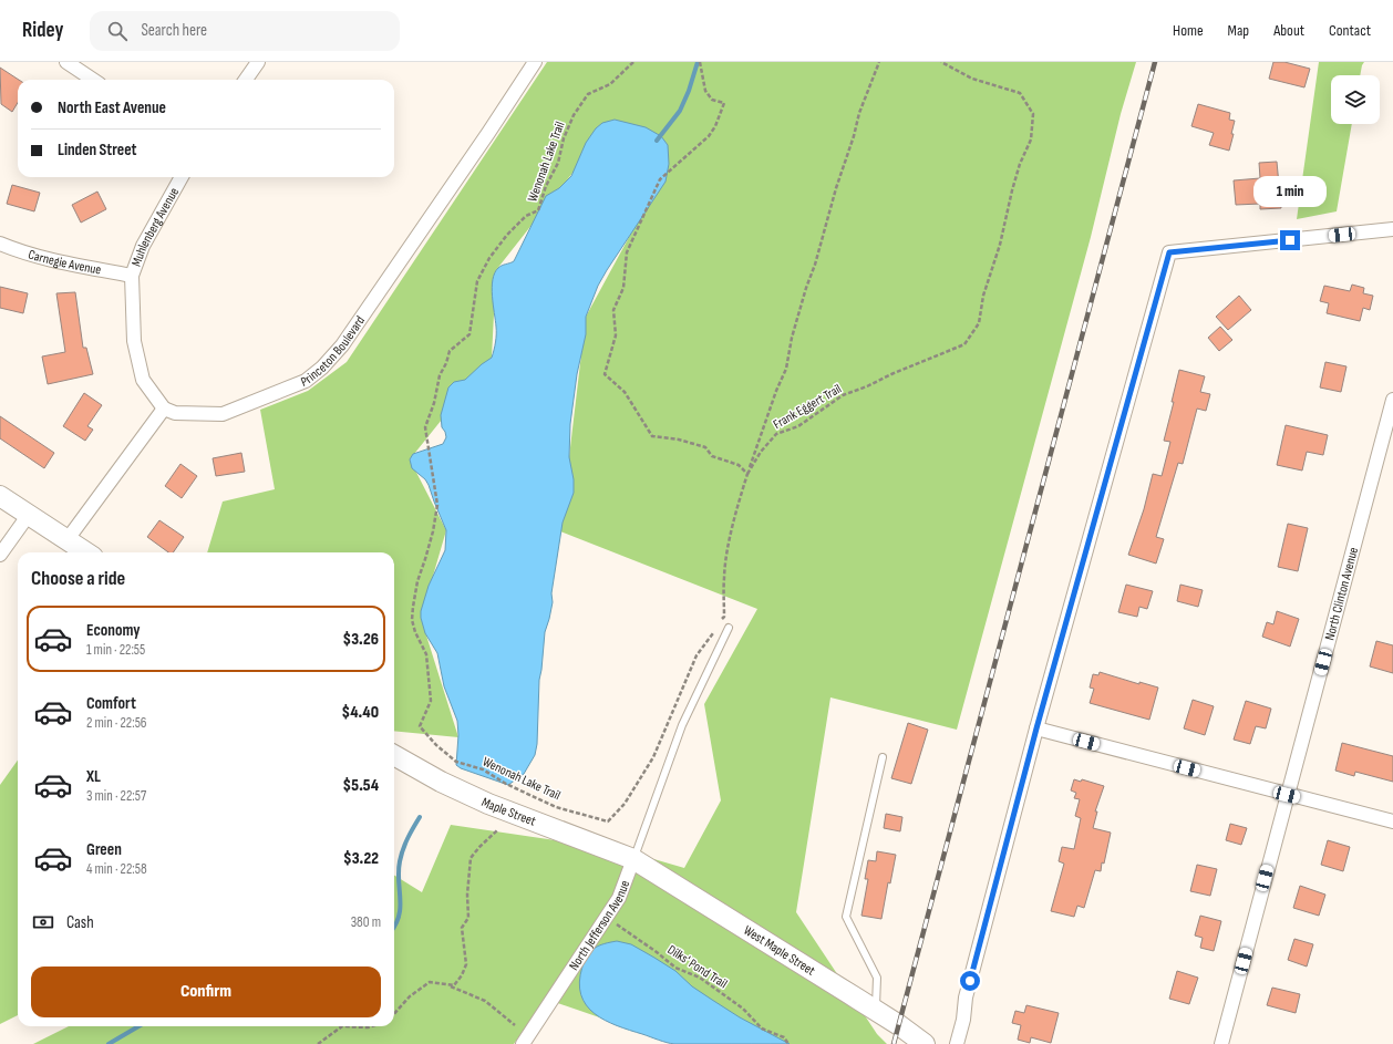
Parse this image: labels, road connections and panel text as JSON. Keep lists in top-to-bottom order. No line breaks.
{"streets":{"street":["Muhlenberg Avenue","Carnegie Avenue","Princeton Boulevard","North Clinton Avenue","Maple Street","North Jefferson Avenue","West Maple Street"],"path":["Wenonah Lake Trail","Frank Eggert Trail","Dilks' Pond Trail"]},"crossings":[["Muhlenberg Avenue","Carnegie Avenue"],["Muhlenberg Avenue","Princeton Boulevard"],["Maple Street","North Jefferson Avenue"],["Maple Street","West Maple Street"],["North Jefferson Avenue","West Maple Street"]],"page":{"header":"Ridey","search":"Search here","nav":["Home","Map","About","Contact"],"banner":["North East Avenue","Linden Street"],"bubble":"1 min","heading":"Choose a ride","list":[{"name":"Economy","note":"1 min · 22:55","value":"$3.26"},{"name":"Comfort","note":"2 min · 22:56","value":"$4.40"},{"name":"XL","note":"3 min · 22:57","value":"$5.54"},{"name":"Green","note":"4 min · 22:58","value":"$3.22"}],"pay":["Cash","380 m"],"buttons":"Confirm"}}
